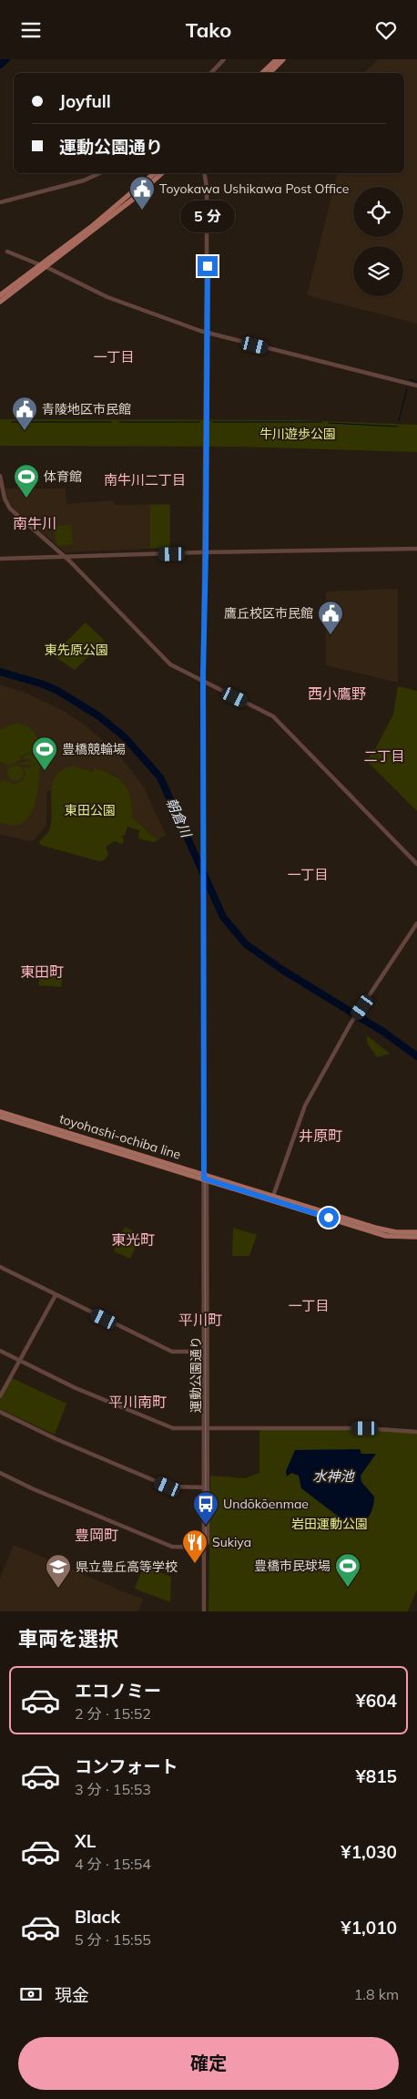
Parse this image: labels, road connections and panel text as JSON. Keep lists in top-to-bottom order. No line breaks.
{"streets":{"main road":["toyohashi-ochiba line"],"street":["運動公園通り"]},"crossings":[["toyohashi-ochiba line","運動公園通り"]],"districts":["一丁目","南牛川二丁目","南牛川","西小鷹野","二丁目","一丁目","東田町","井原町","東光町","一丁目","平川町","平川南町","豊岡町"],"water":["朝倉川","水神池"],"parks":["牛川遊歩公園","東先原公園","東田公園","岩田運動公園"],"places":{"public building":["Toyokawa Ushikawa Post Office","青陵地区市民館","鷹丘校区市民館"],"sports":["体育館","豊橋競輪場","豊橋市民球場"],"bus stop":["Undōkōenmae"],"restaurant":["Sukiya"],"school or university":["県立豊丘高等学校"]},"page":{"header":"Tako","banner":["Joyfull","運動公園通り"],"bubble":"5 分","heading":"車両を選択","list":[{"name":"エコノミー","note":"2 分 · 15:52","value":"¥604"},{"name":"コンフォート","note":"3 分 · 15:53","value":"¥815"},{"name":"XL","note":"4 分 · 15:54","value":"¥1,030"},{"name":"Black","note":"5 分 · 15:55","value":"¥1,010"}],"pay":["現金","1.8 km"],"buttons":"確定"}}
